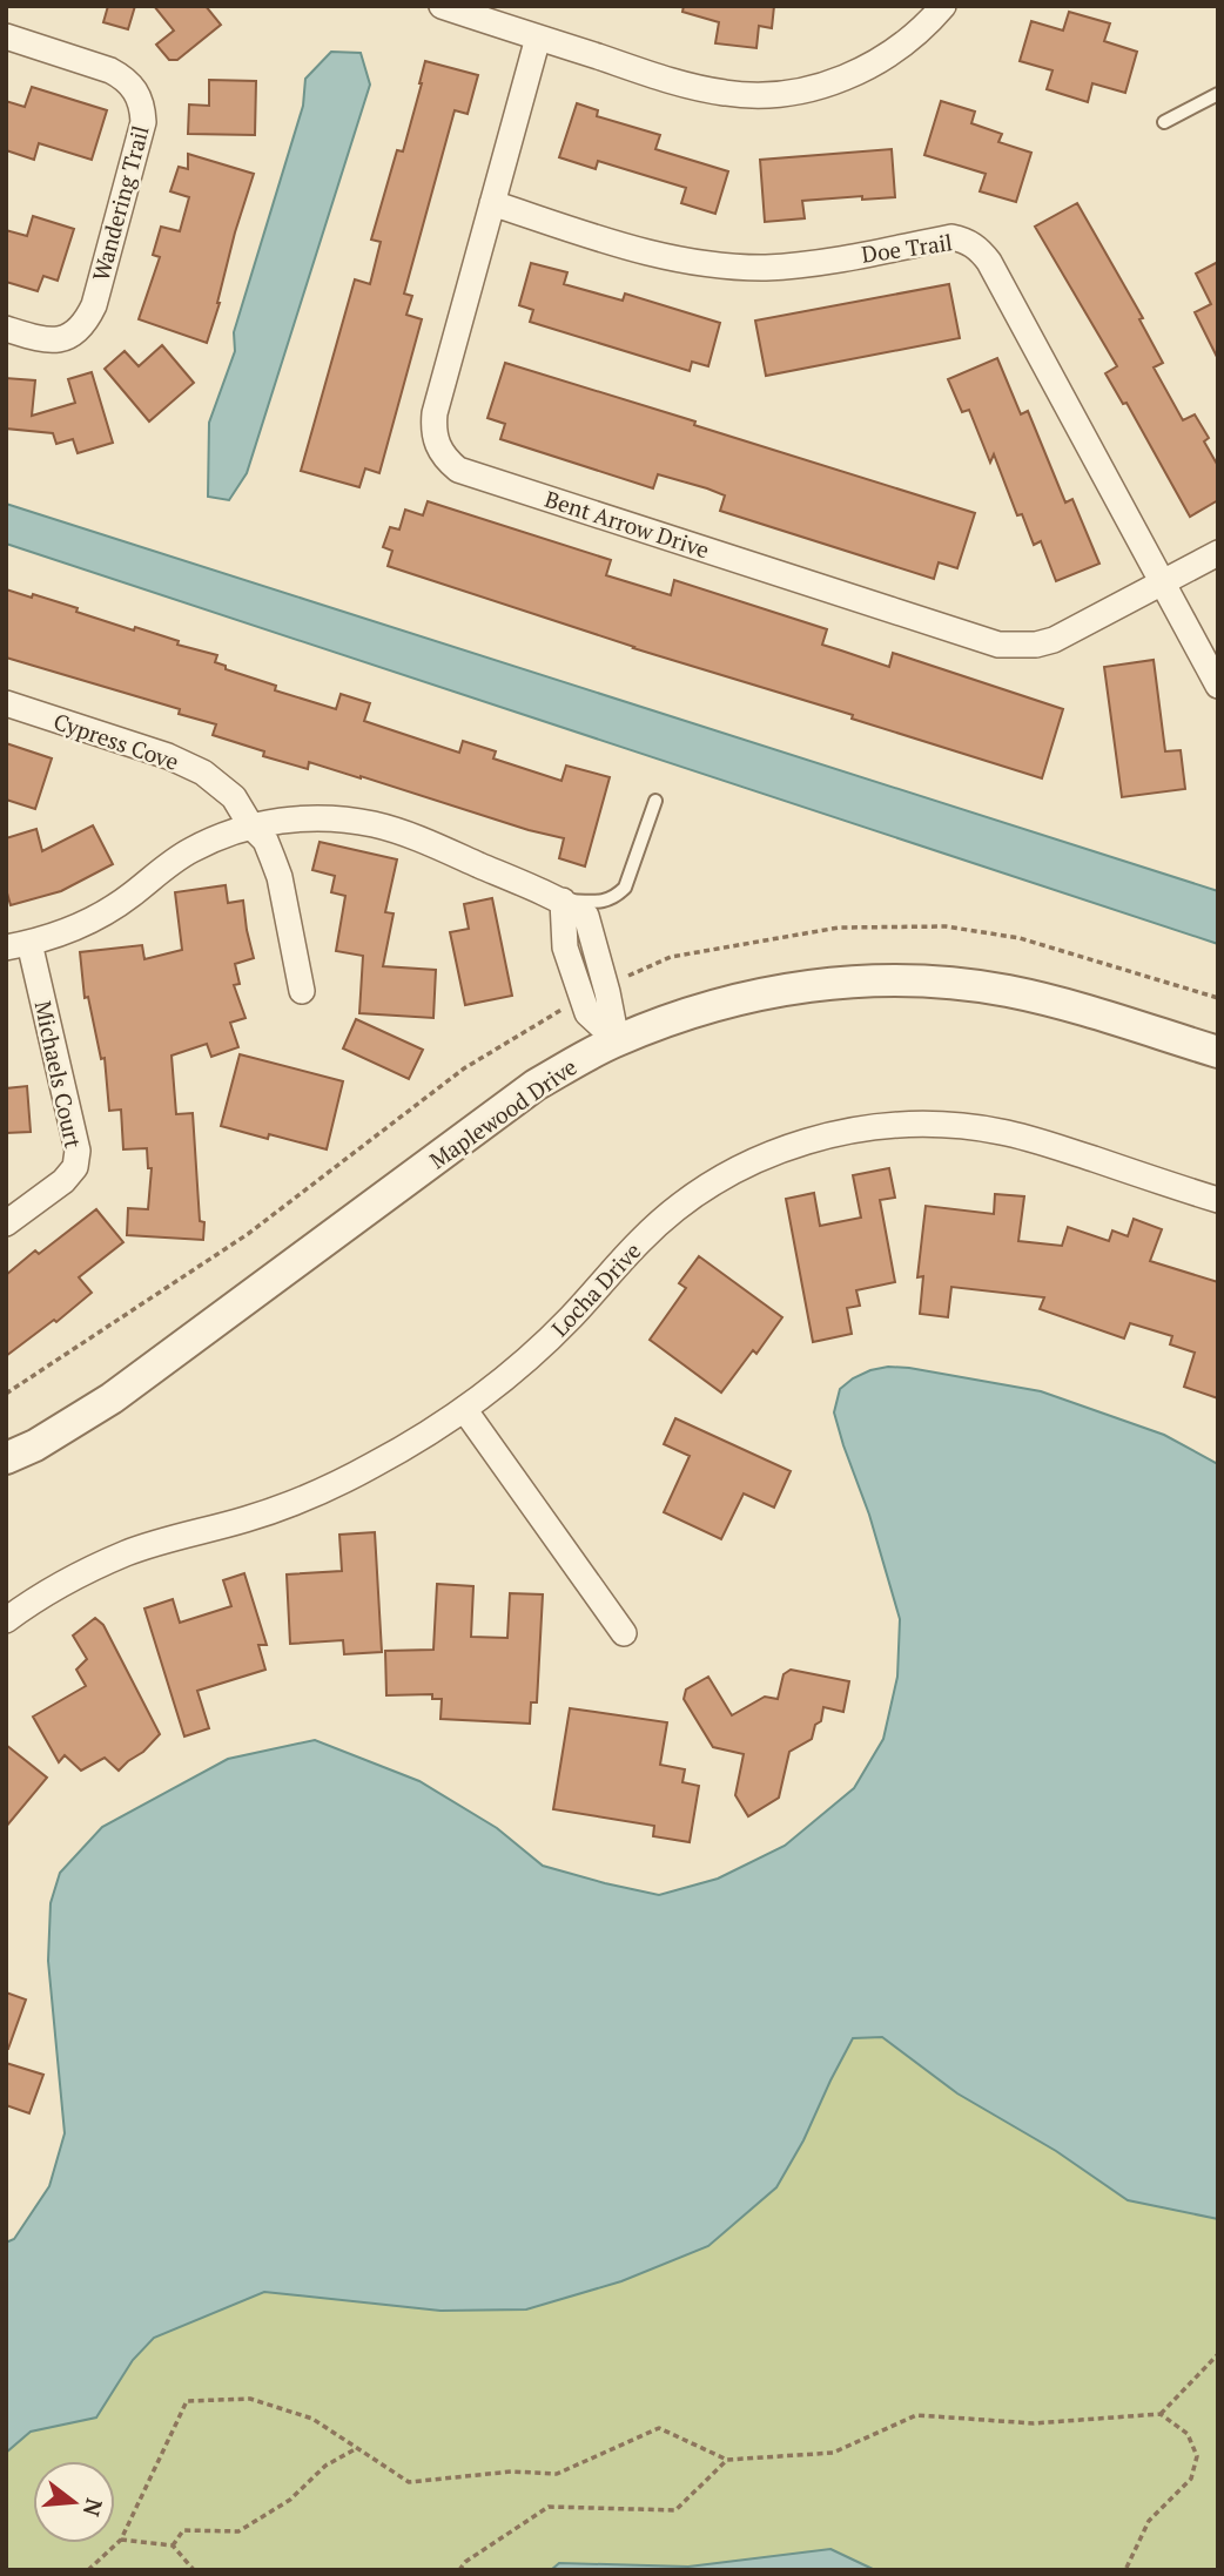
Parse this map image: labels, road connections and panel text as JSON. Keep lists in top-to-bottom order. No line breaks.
{"streets":{"street":["Wandering Trail","Doe Trail","Bent Arrow Drive","Cypress Cove","Michaels Court","Maplewood Drive","Locha Drive"]},"crossings":[["Doe Trail","Bent Arrow Drive"]],"north":"right"}
